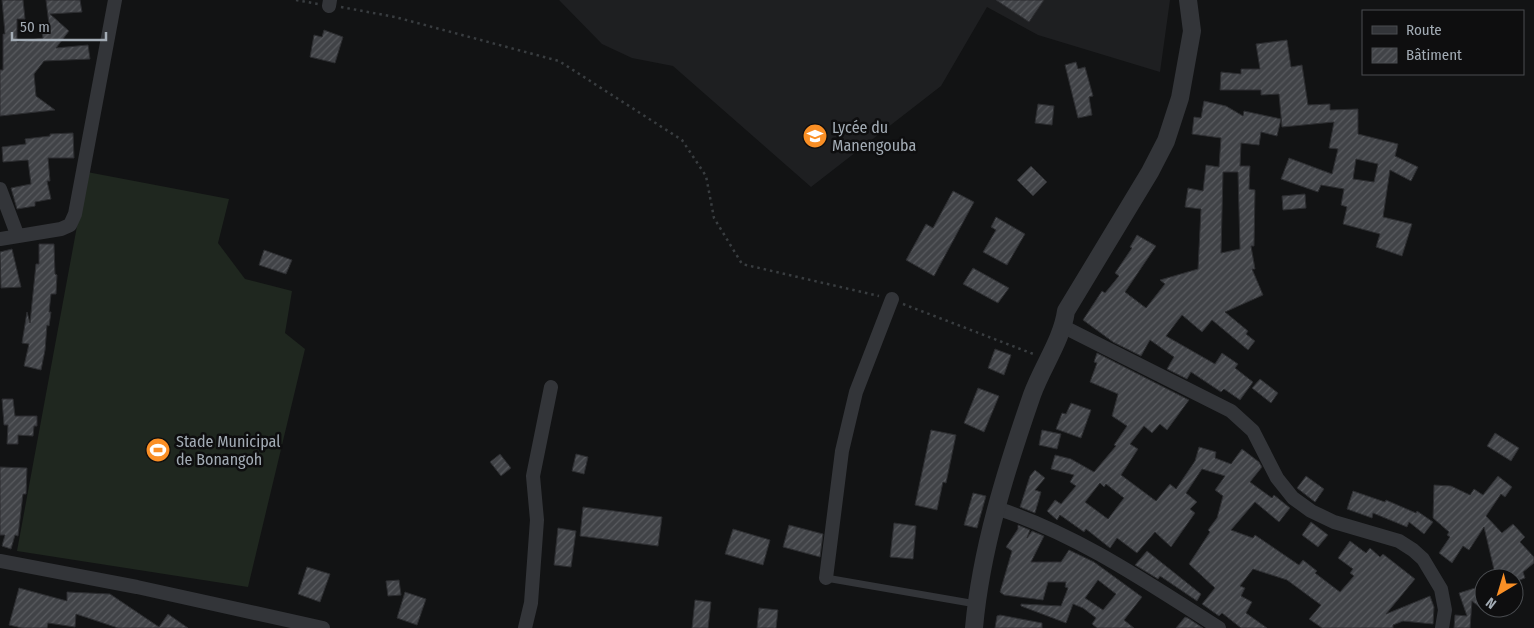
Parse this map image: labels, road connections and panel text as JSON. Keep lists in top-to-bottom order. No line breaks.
{"places":{"school or university":["Lycée du Manengouba"],"sports":["Stade Municipal de Bonangoh"]},"legend":["Route","Bâtiment"],"scale_bar":"50 m","north":"bottom left"}
